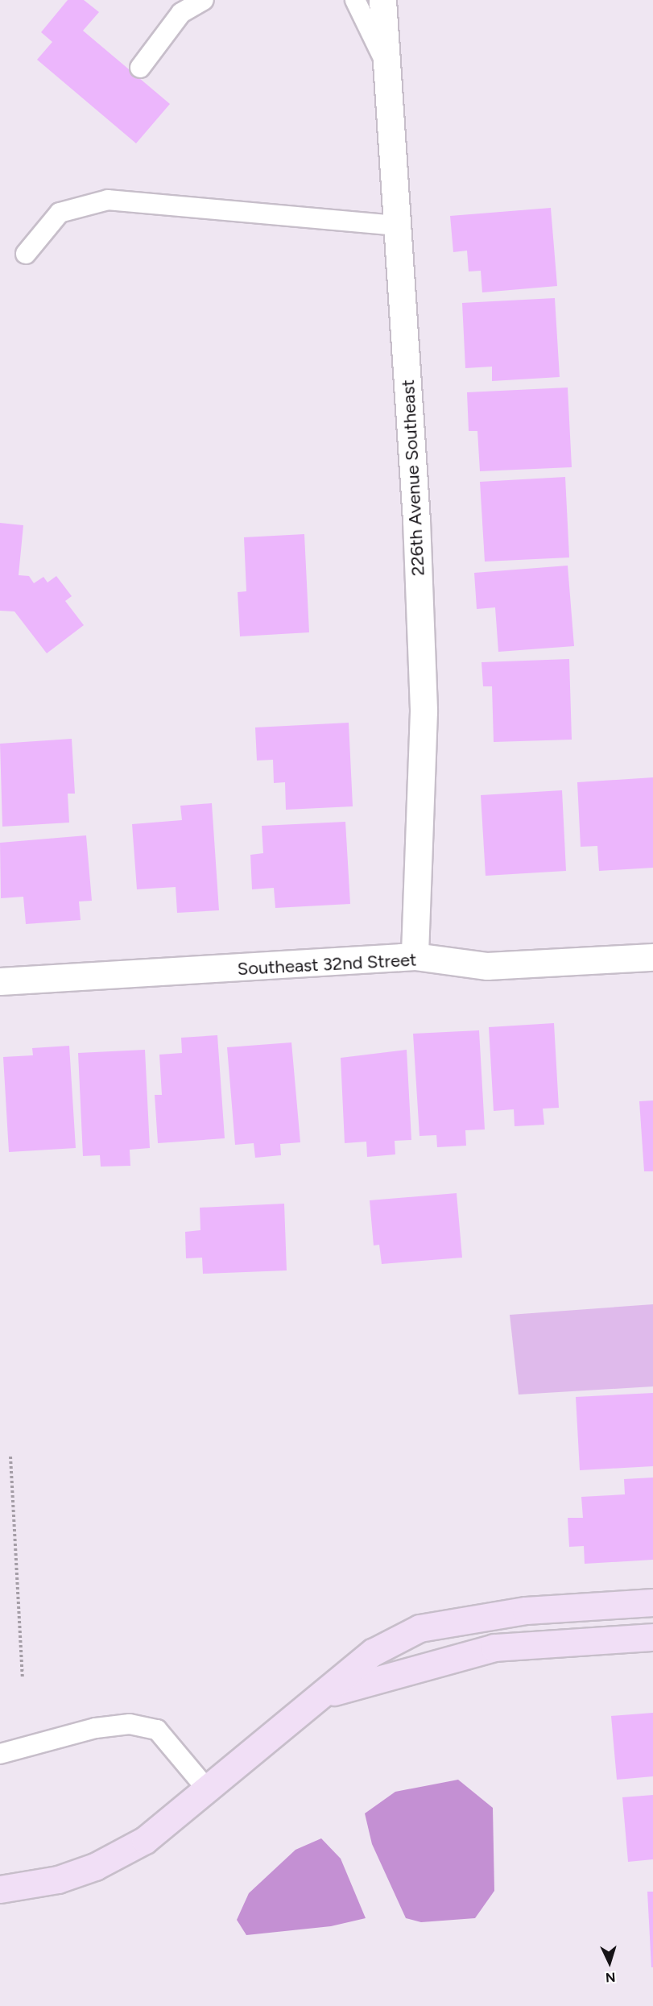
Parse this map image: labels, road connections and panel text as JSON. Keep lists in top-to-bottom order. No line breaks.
{"streets":{"street":["226th Avenue Southeast","Southeast 32nd Street"]},"crossings":[["226th Avenue Southeast","Southeast 32nd Street"]],"north":"bottom"}
